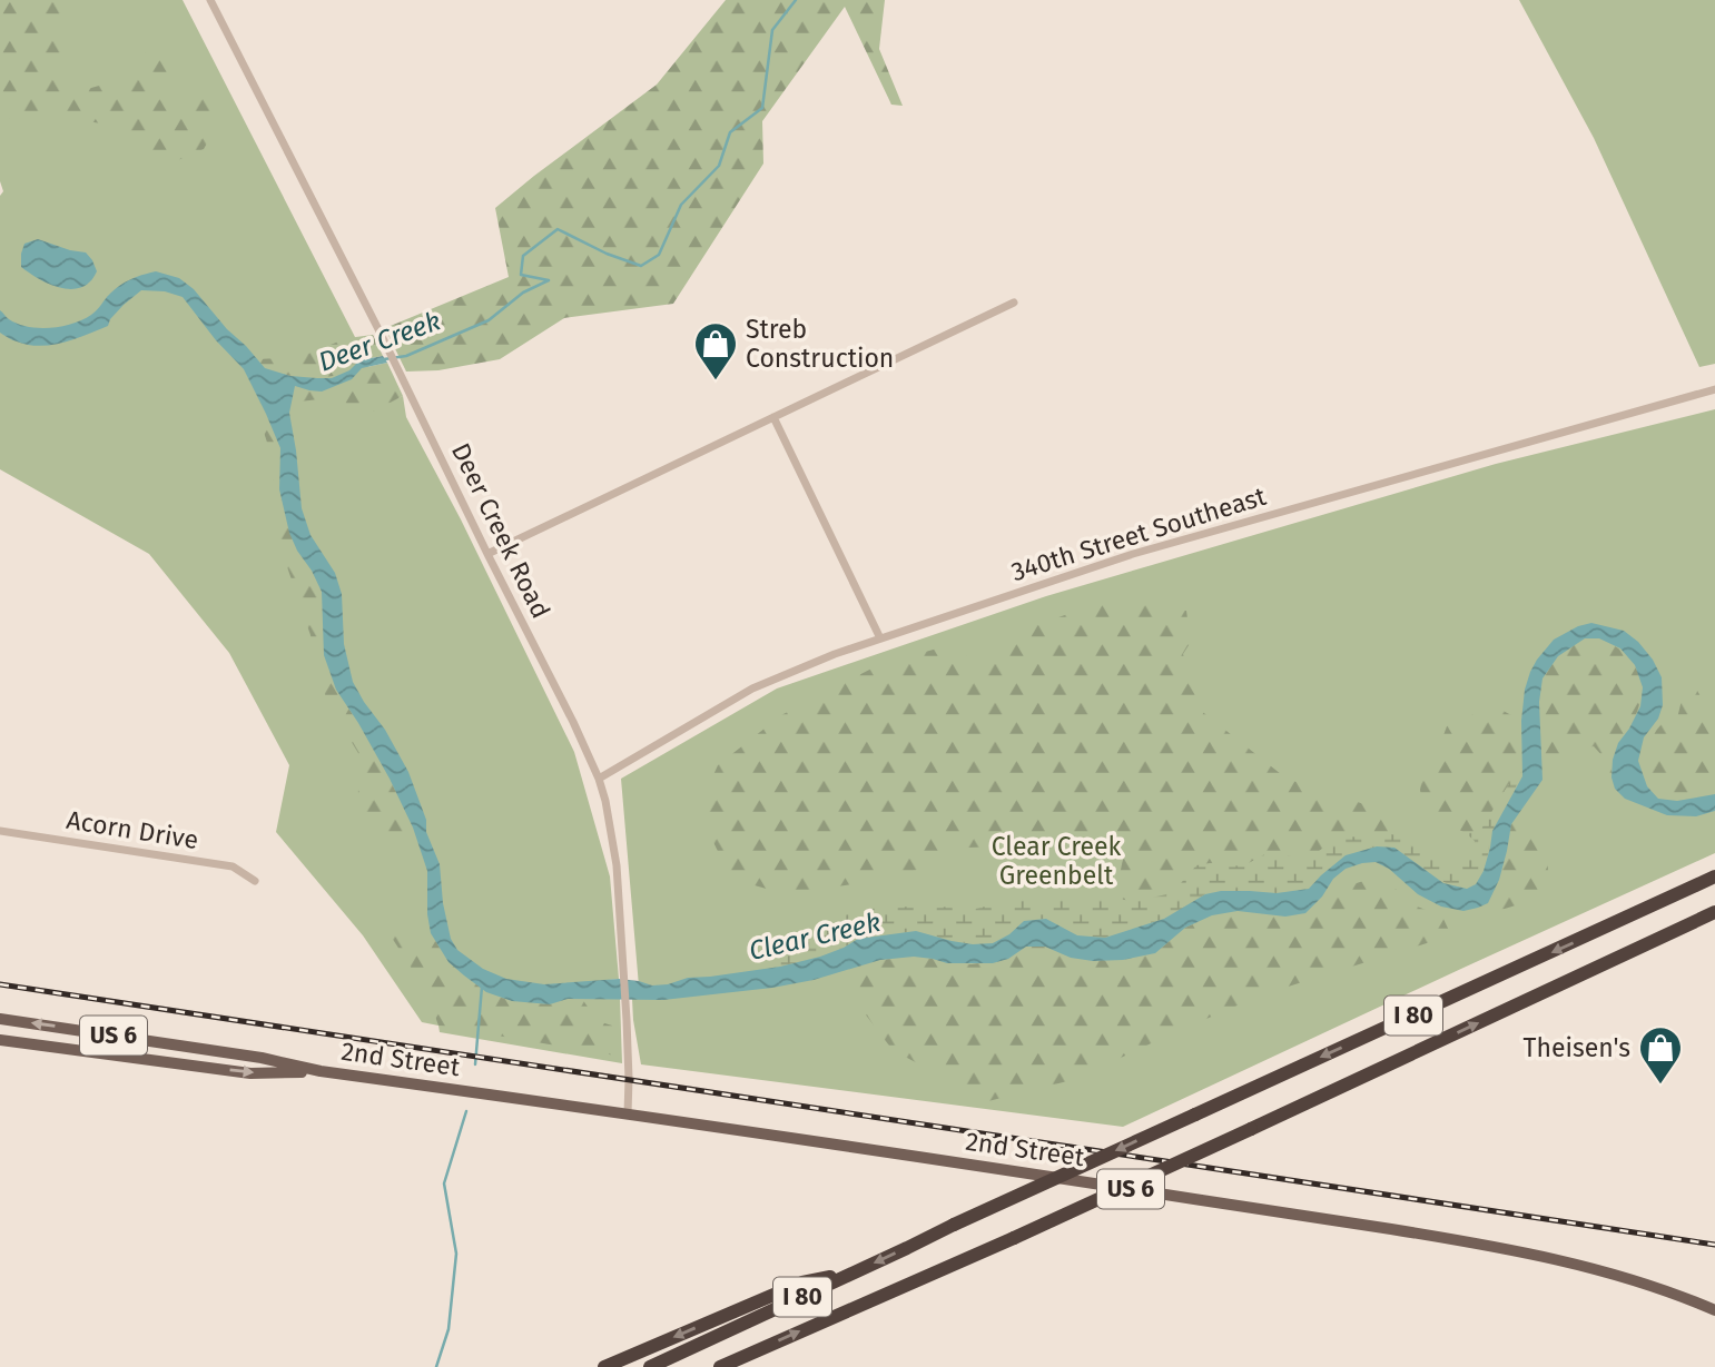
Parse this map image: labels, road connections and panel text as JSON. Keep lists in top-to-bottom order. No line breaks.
{"streets":{"highway":["I 80"],"main road":["US 6","2nd Street"],"street":["Deer Creek Road","340th Street Southeast","Acorn Drive"]},"crossings":[["Deer Creek Road","340th Street Southeast"],["Deer Creek Road","2nd Street"]],"water":["Deer Creek","Clear Creek"],"parks":["Clear Creek Greenbelt"],"places":{"shop":["Streb Construction","Theisen's"]}}
